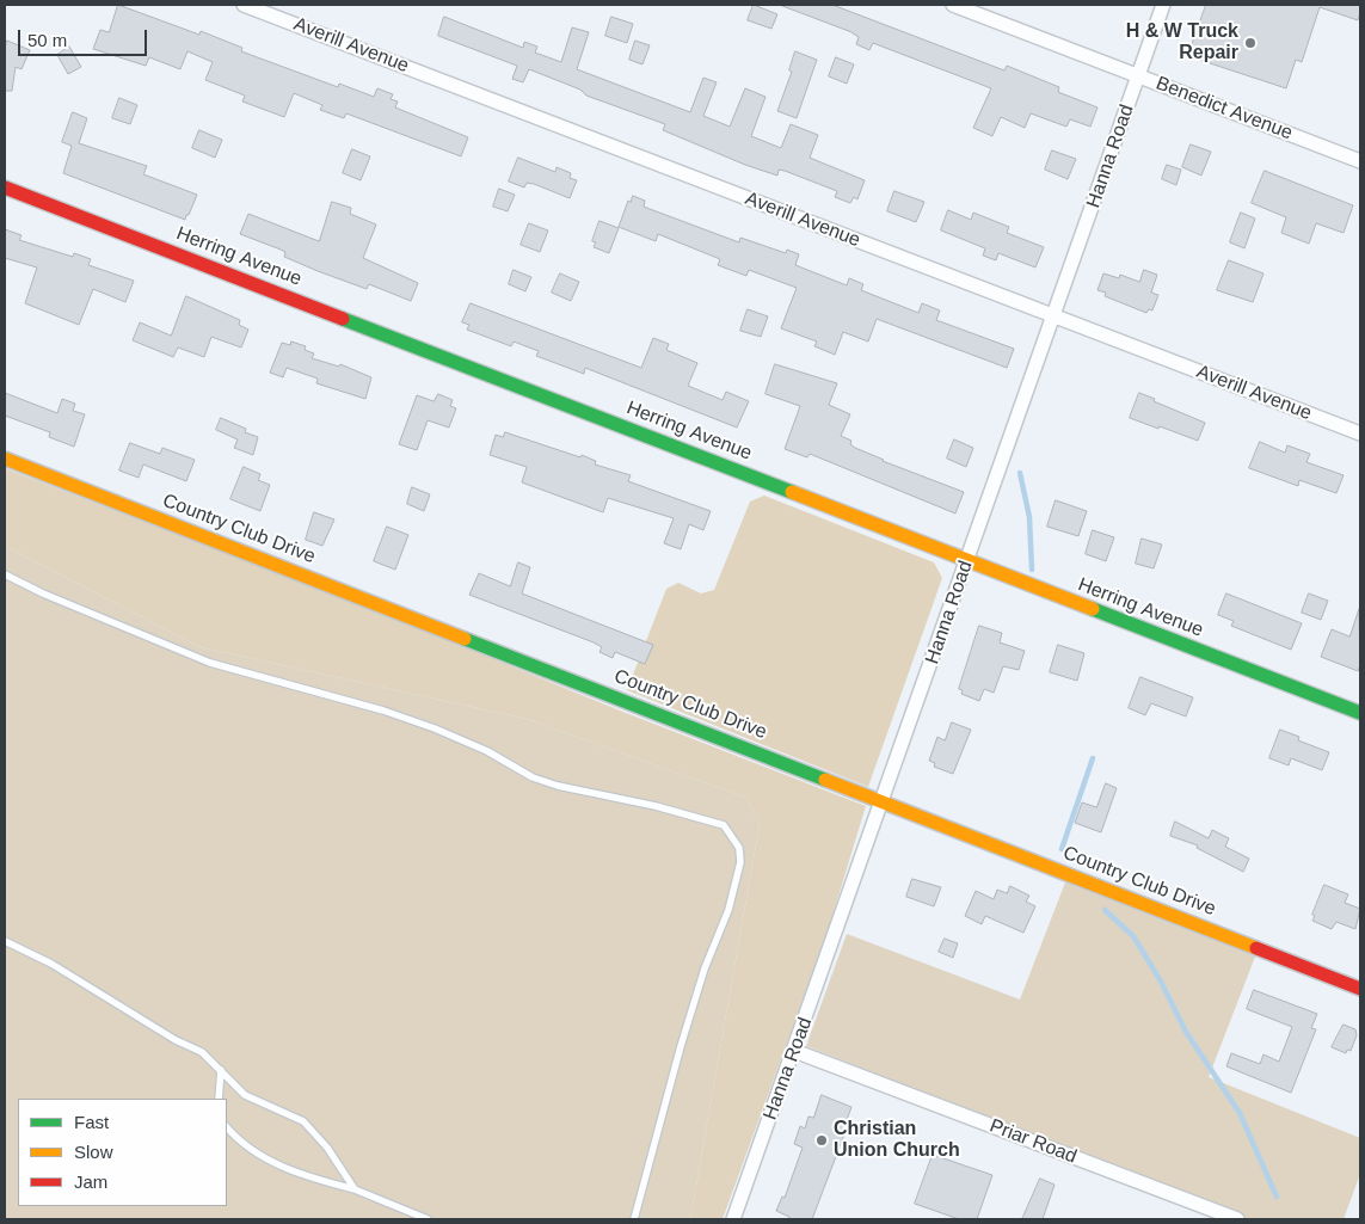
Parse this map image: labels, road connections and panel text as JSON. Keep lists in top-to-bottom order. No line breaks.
{"streets":{"street":["Averill Avenue","Benedict Avenue","Hanna Road","Herring Avenue","Country Club Drive","Priar Road"]},"crossings":[["Averill Avenue","Hanna Road"],["Benedict Avenue","Hanna Road"],["Hanna Road","Herring Avenue"],["Hanna Road","Country Club Drive"],["Hanna Road","Priar Road"]],"places":["H & W Truck Repair","Christian Union Church"],"legend":["Fast","Slow","Jam"],"scale_bar":"50 m"}
